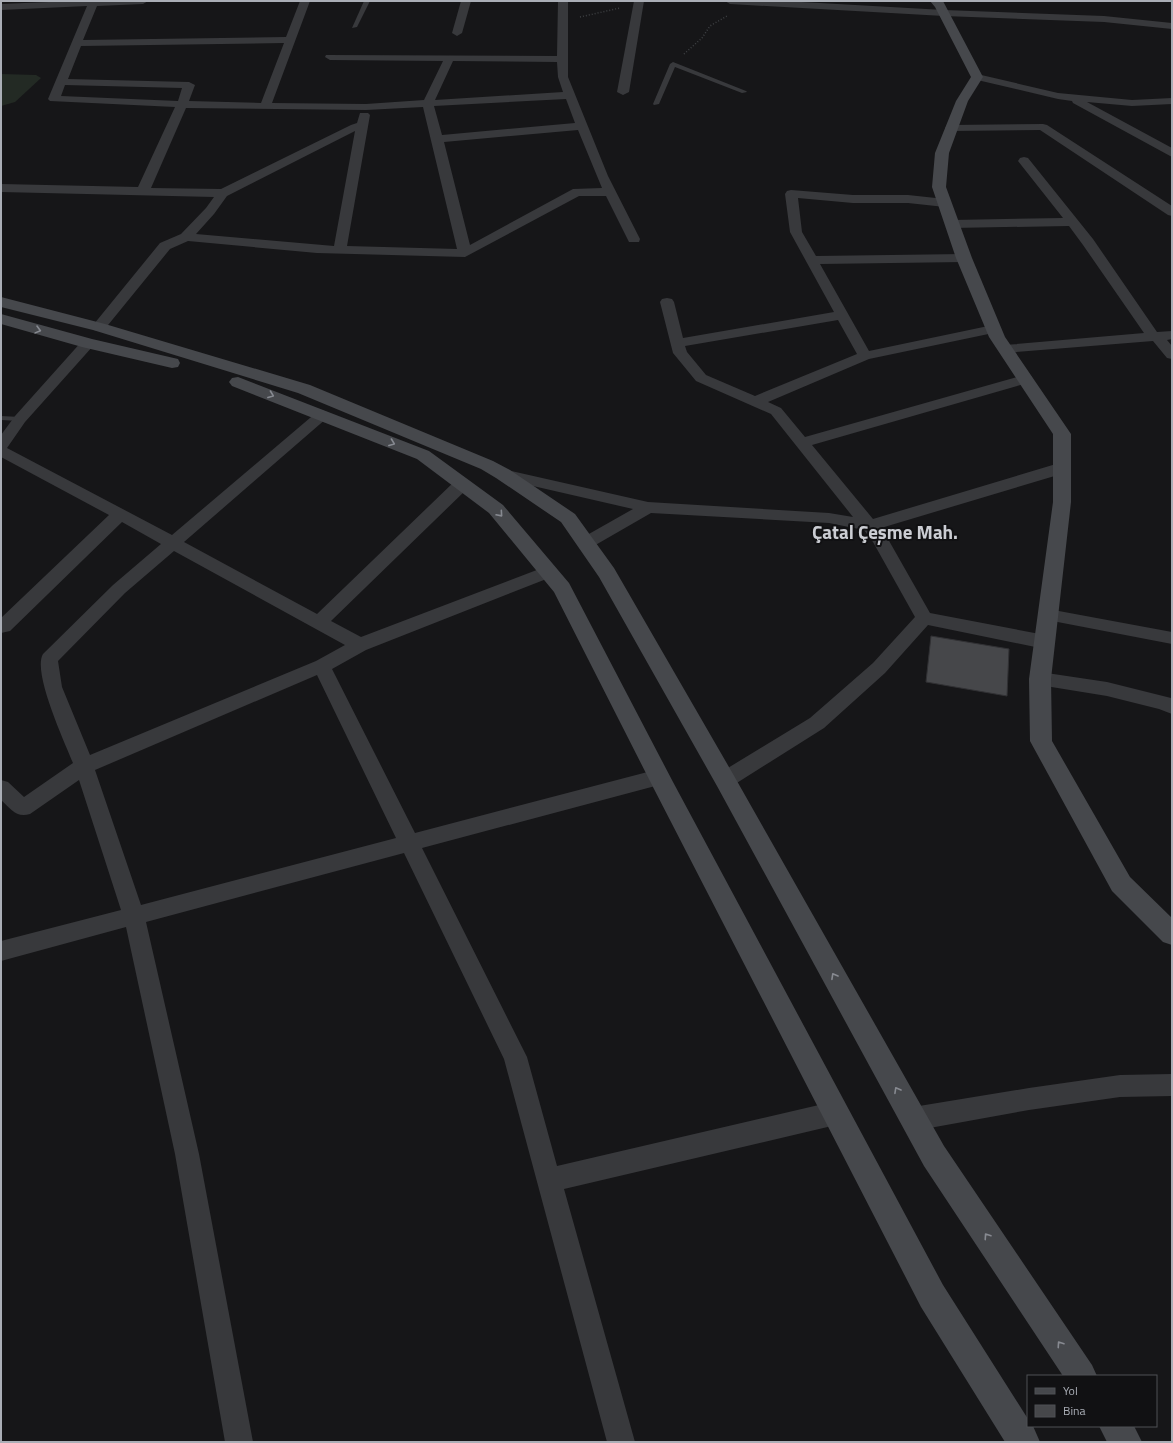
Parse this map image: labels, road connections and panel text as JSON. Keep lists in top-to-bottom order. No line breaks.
{"districts":["Çatal Çeşme Mah."],"legend":["Yol","Bina"]}
